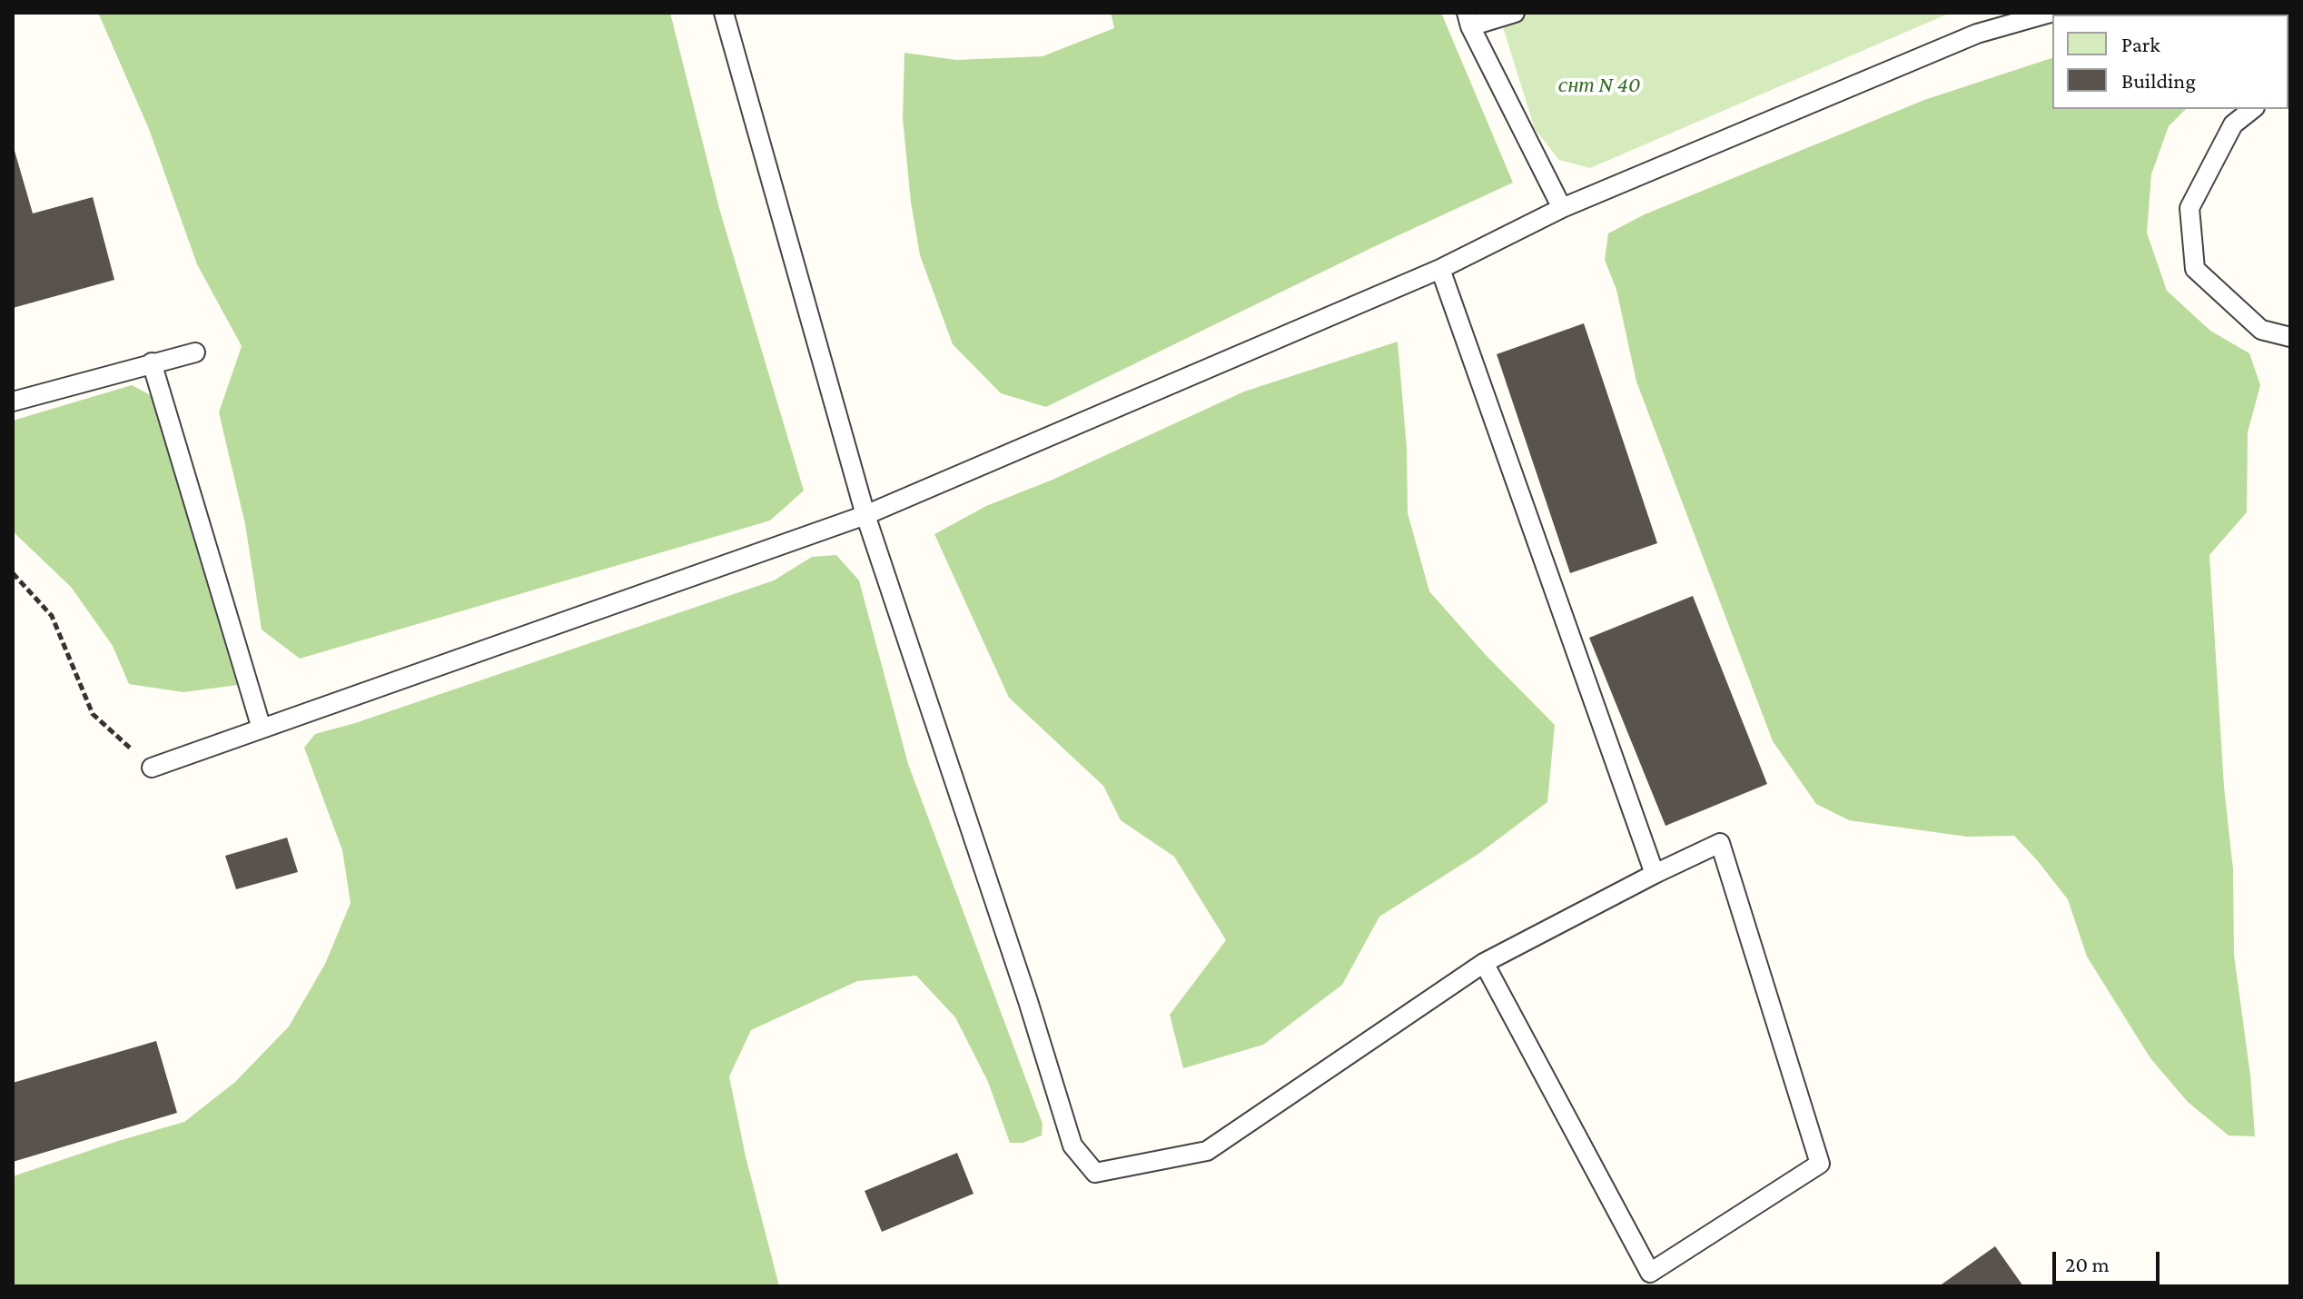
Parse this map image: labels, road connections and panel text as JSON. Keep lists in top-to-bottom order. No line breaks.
{"parks":["снт N 40"],"legend":["Park","Building"],"scale_bar":"20 m"}
